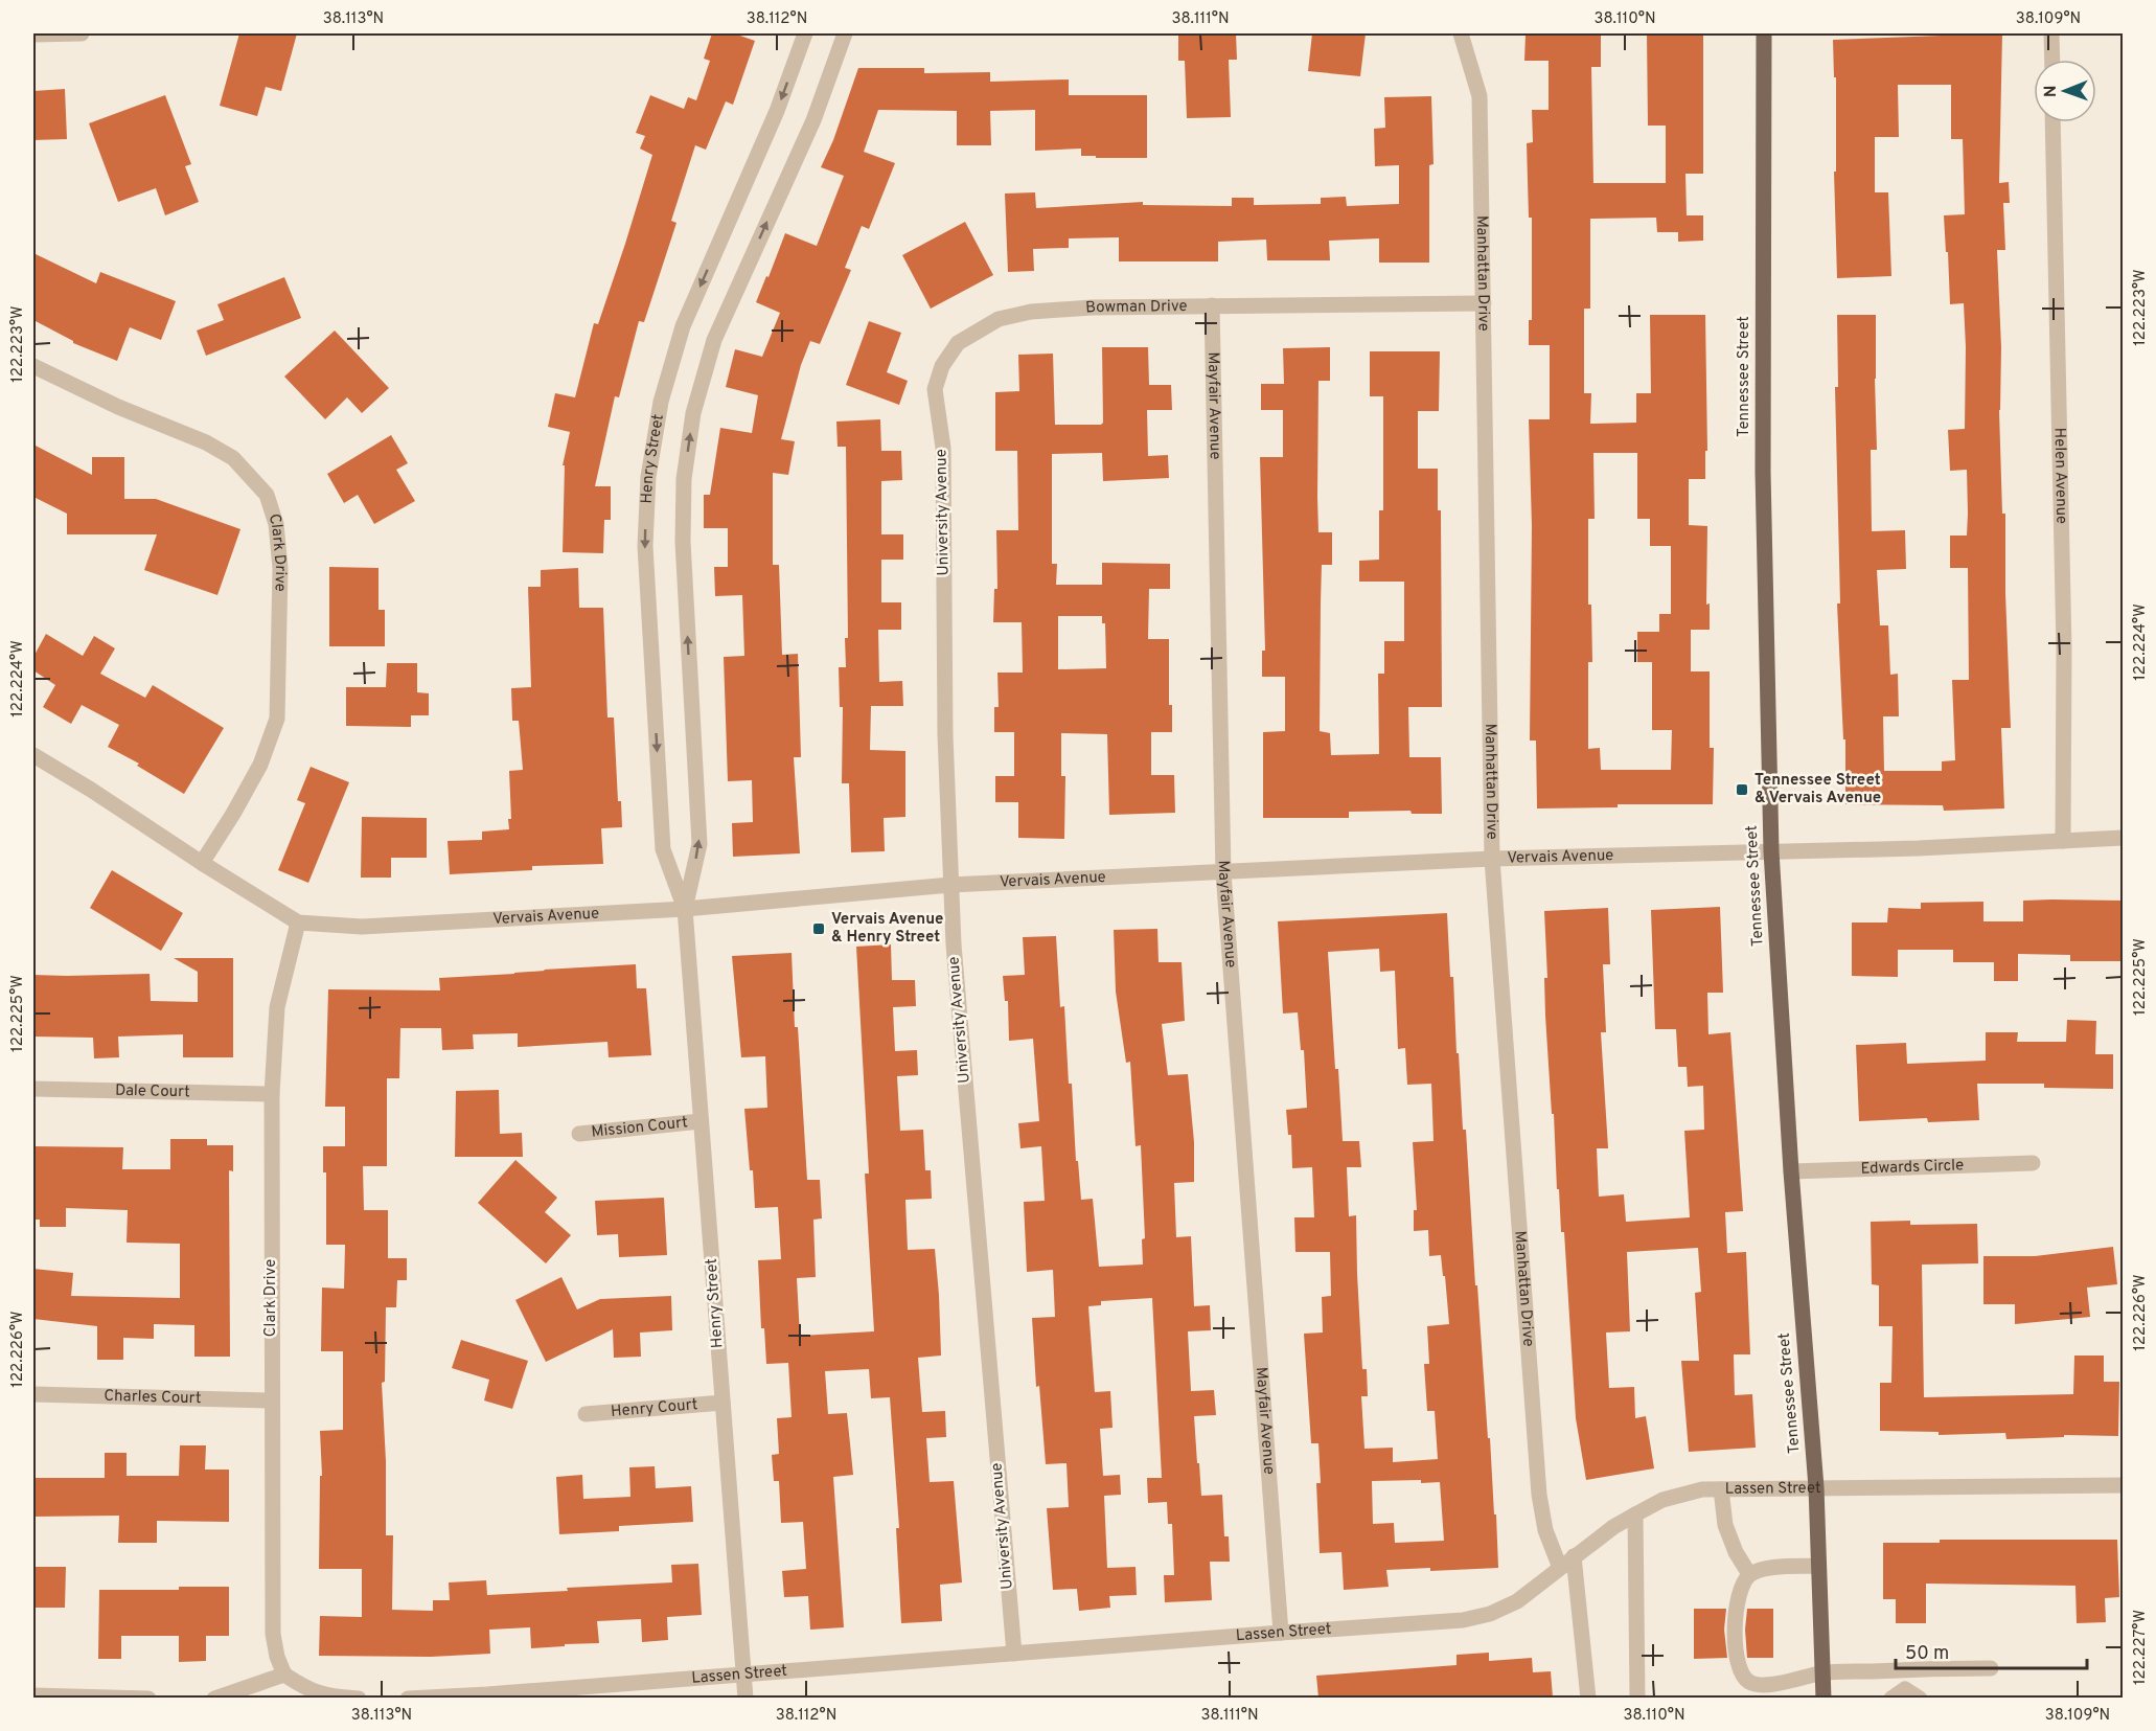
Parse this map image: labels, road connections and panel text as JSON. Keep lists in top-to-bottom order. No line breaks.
{"streets":{"main road":["Tennessee Street"],"street":["Manhattan Drive","Bowman Drive","Mayfair Avenue","Henry Street","Helen Avenue","University Avenue","Clark Drive","Vervais Avenue","Dale Court","Mission Court","Edwards Circle","Charles Court","Henry Court","Lassen Street"]},"crossings":[["Manhattan Drive","Bowman Drive"],["Manhattan Drive","Vervais Avenue"],["Manhattan Drive","Lassen Street"],["Bowman Drive","Mayfair Avenue"],["Bowman Drive","University Avenue"],["Tennessee Street","Vervais Avenue"],["Tennessee Street","Edwards Circle"],["Tennessee Street","Lassen Street"],["Mayfair Avenue","Vervais Avenue"],["Mayfair Avenue","Lassen Street"],["Henry Street","Vervais Avenue"],["Henry Street","Mission Court"],["Henry Street","Henry Court"],["Henry Street","Lassen Street"],["Helen Avenue","Vervais Avenue"],["University Avenue","Vervais Avenue"],["University Avenue","Lassen Street"],["Clark Drive","Vervais Avenue"],["Clark Drive","Dale Court"],["Clark Drive","Charles Court"]],"places":{"transit":["Tennessee Street & Vervais Avenue","Vervais Avenue & Henry Street"]},"scale_bar":"50 m","north":"left","coordinates":["38.113°N","38.112°N","38.111°N","38.110°N","38.109°N","122.223°W","122.224°W","122.225°W","122.226°W","122.227°W"]}
